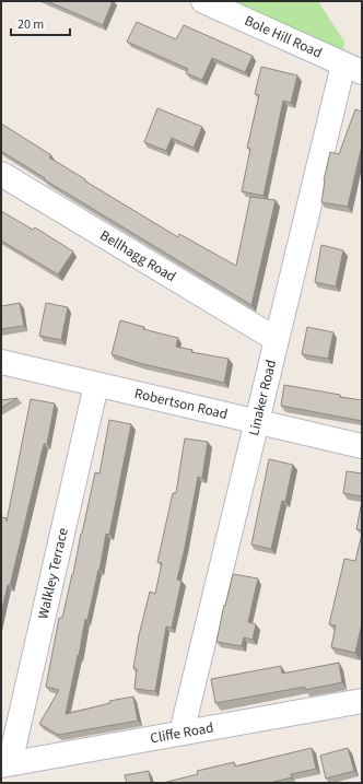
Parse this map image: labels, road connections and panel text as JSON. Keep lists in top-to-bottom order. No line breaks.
{"streets":{"street":["Bole Hill Road","Bellhagg Road","Linaker Road","Robertson Road","Walkley Terrace","Cliffe Road"]},"crossings":[["Bole Hill Road","Linaker Road"],["Bellhagg Road","Linaker Road"],["Linaker Road","Robertson Road"],["Linaker Road","Cliffe Road"],["Robertson Road","Walkley Terrace"],["Walkley Terrace","Cliffe Road"]],"scale_bar":"20 m"}
